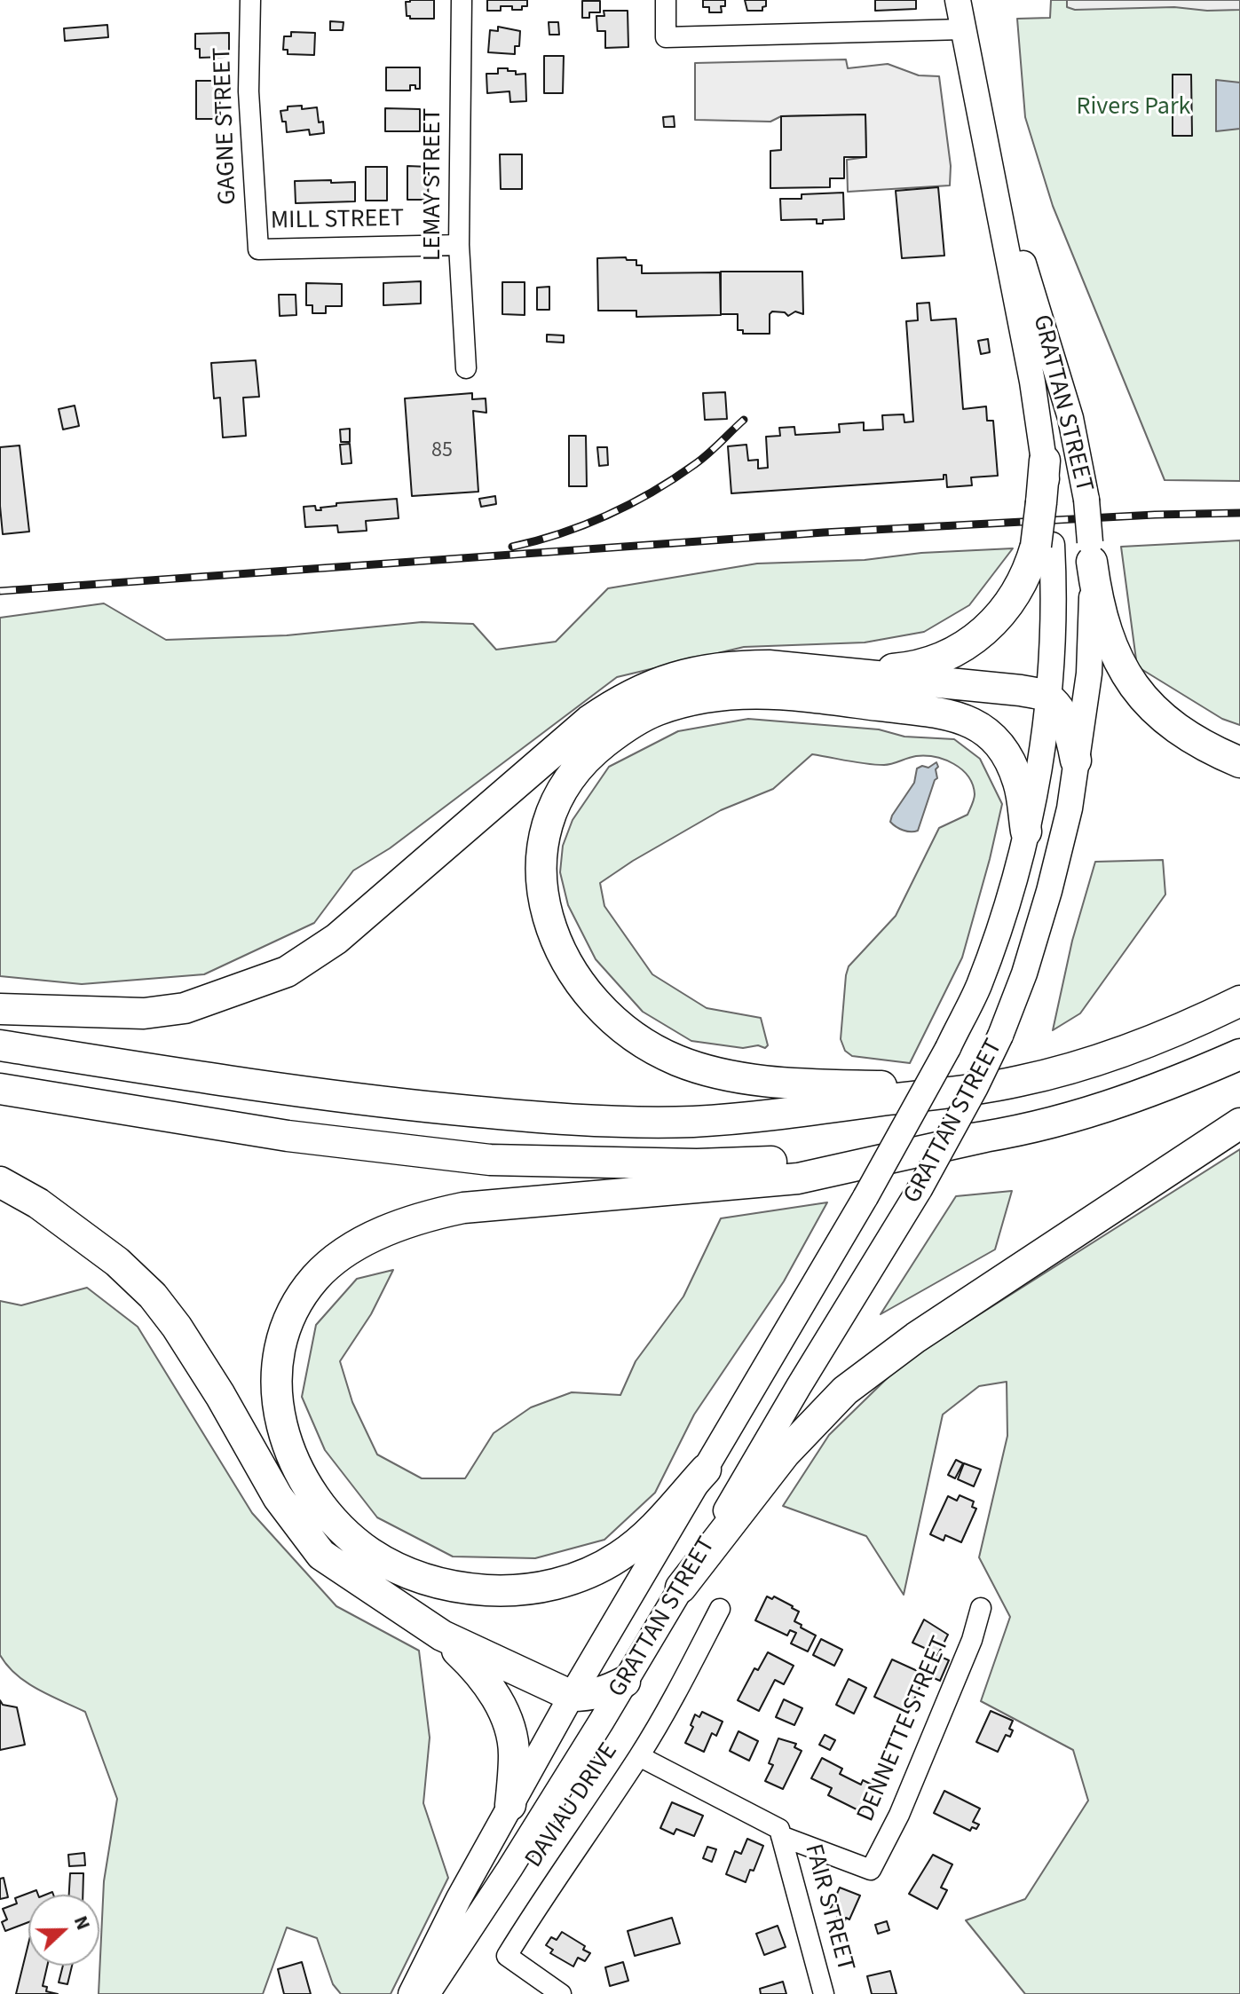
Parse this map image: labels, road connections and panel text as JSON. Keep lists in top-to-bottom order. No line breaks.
{"streets":{"main road":["GRATTAN STREET"],"street":["GAGNE STREET","LEMAY STREET","MILL STREET","DENNETTE STREET","DAVIAU DRIVE","FAIR STREET"]},"crossings":[["GAGNE STREET","MILL STREET"],["LEMAY STREET","MILL STREET"],["DENNETTE STREET","FAIR STREET"]],"parks":["Rivers Park"],"house_numbers":["85"],"north":"right"}
